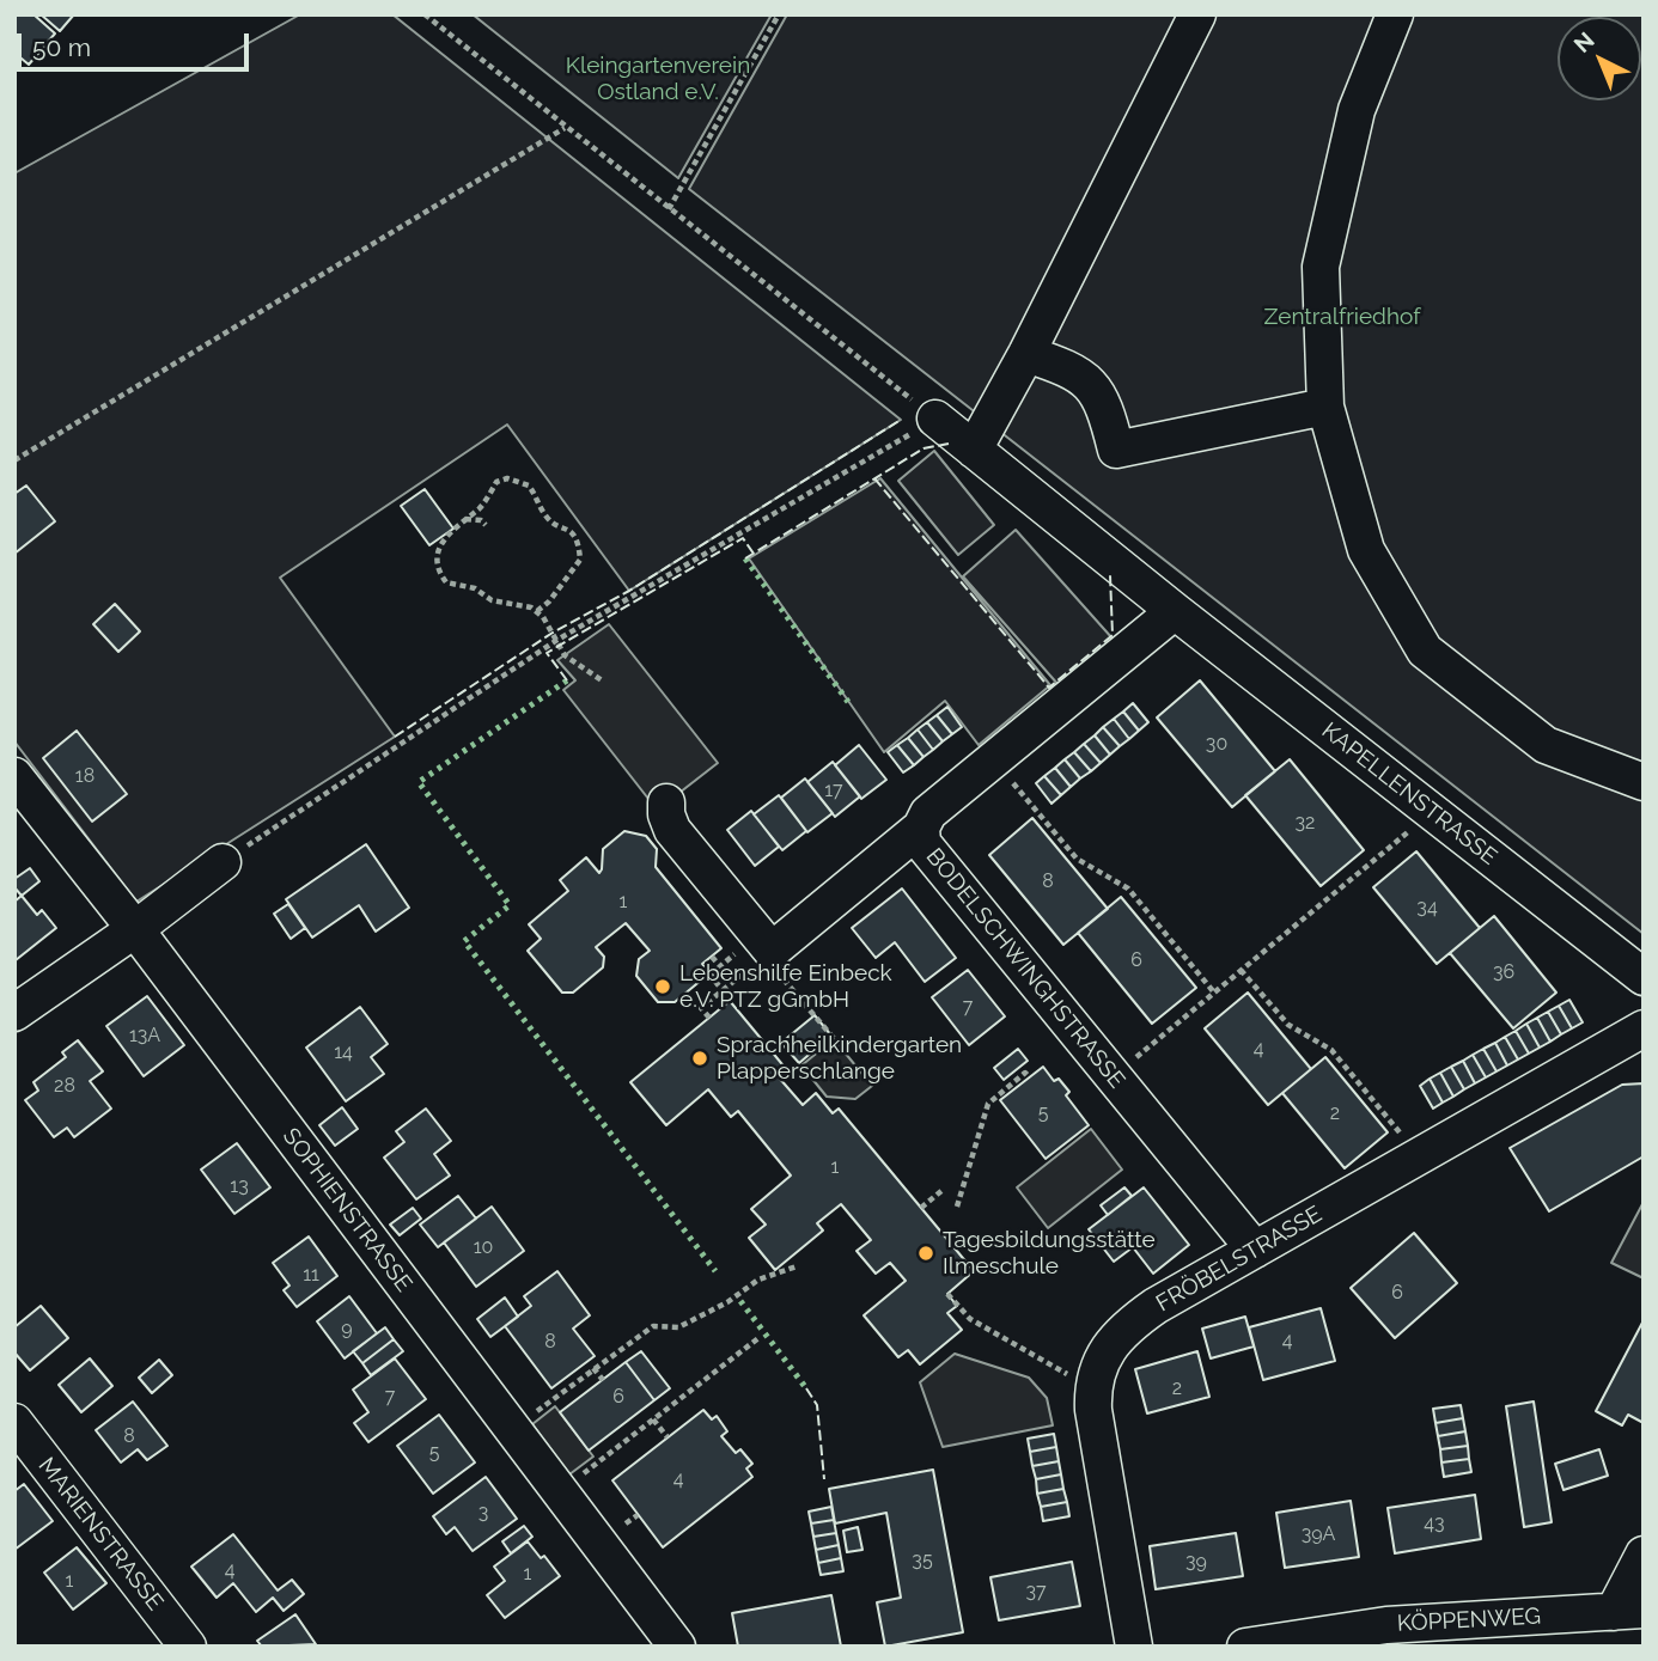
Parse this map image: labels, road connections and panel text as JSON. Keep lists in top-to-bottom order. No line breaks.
{"streets":{"street":["KAPELLENSTRASSE","BODELSCHWINGHSTRASSE","SOPHIENSTRASSE","FRÖBELSTRASSE","MARIENSTRASSE","KÖPPENWEG"]},"crossings":[["KAPELLENSTRASSE","BODELSCHWINGHSTRASSE"],["BODELSCHWINGHSTRASSE","FRÖBELSTRASSE"]],"parks":["Kleingartenverein Ostland e.V.","Zentralfriedhof"],"places":["Lebenshilfe Einbeck e.V. PTZ gGmbH","Sprachheilkindergarten Plapperschlange","Tagesbildungsstätte Ilmeschule"],"house_numbers":["30","18","17","32","8","1","34","6","36","7","13A","4","14","28","5","2","1","13","10","11","6","9","4","8","2","7","6","8","5","4","3","43","39A","35","39","4","1","1","37"],"scale_bar":"50 m","north":"top left"}
